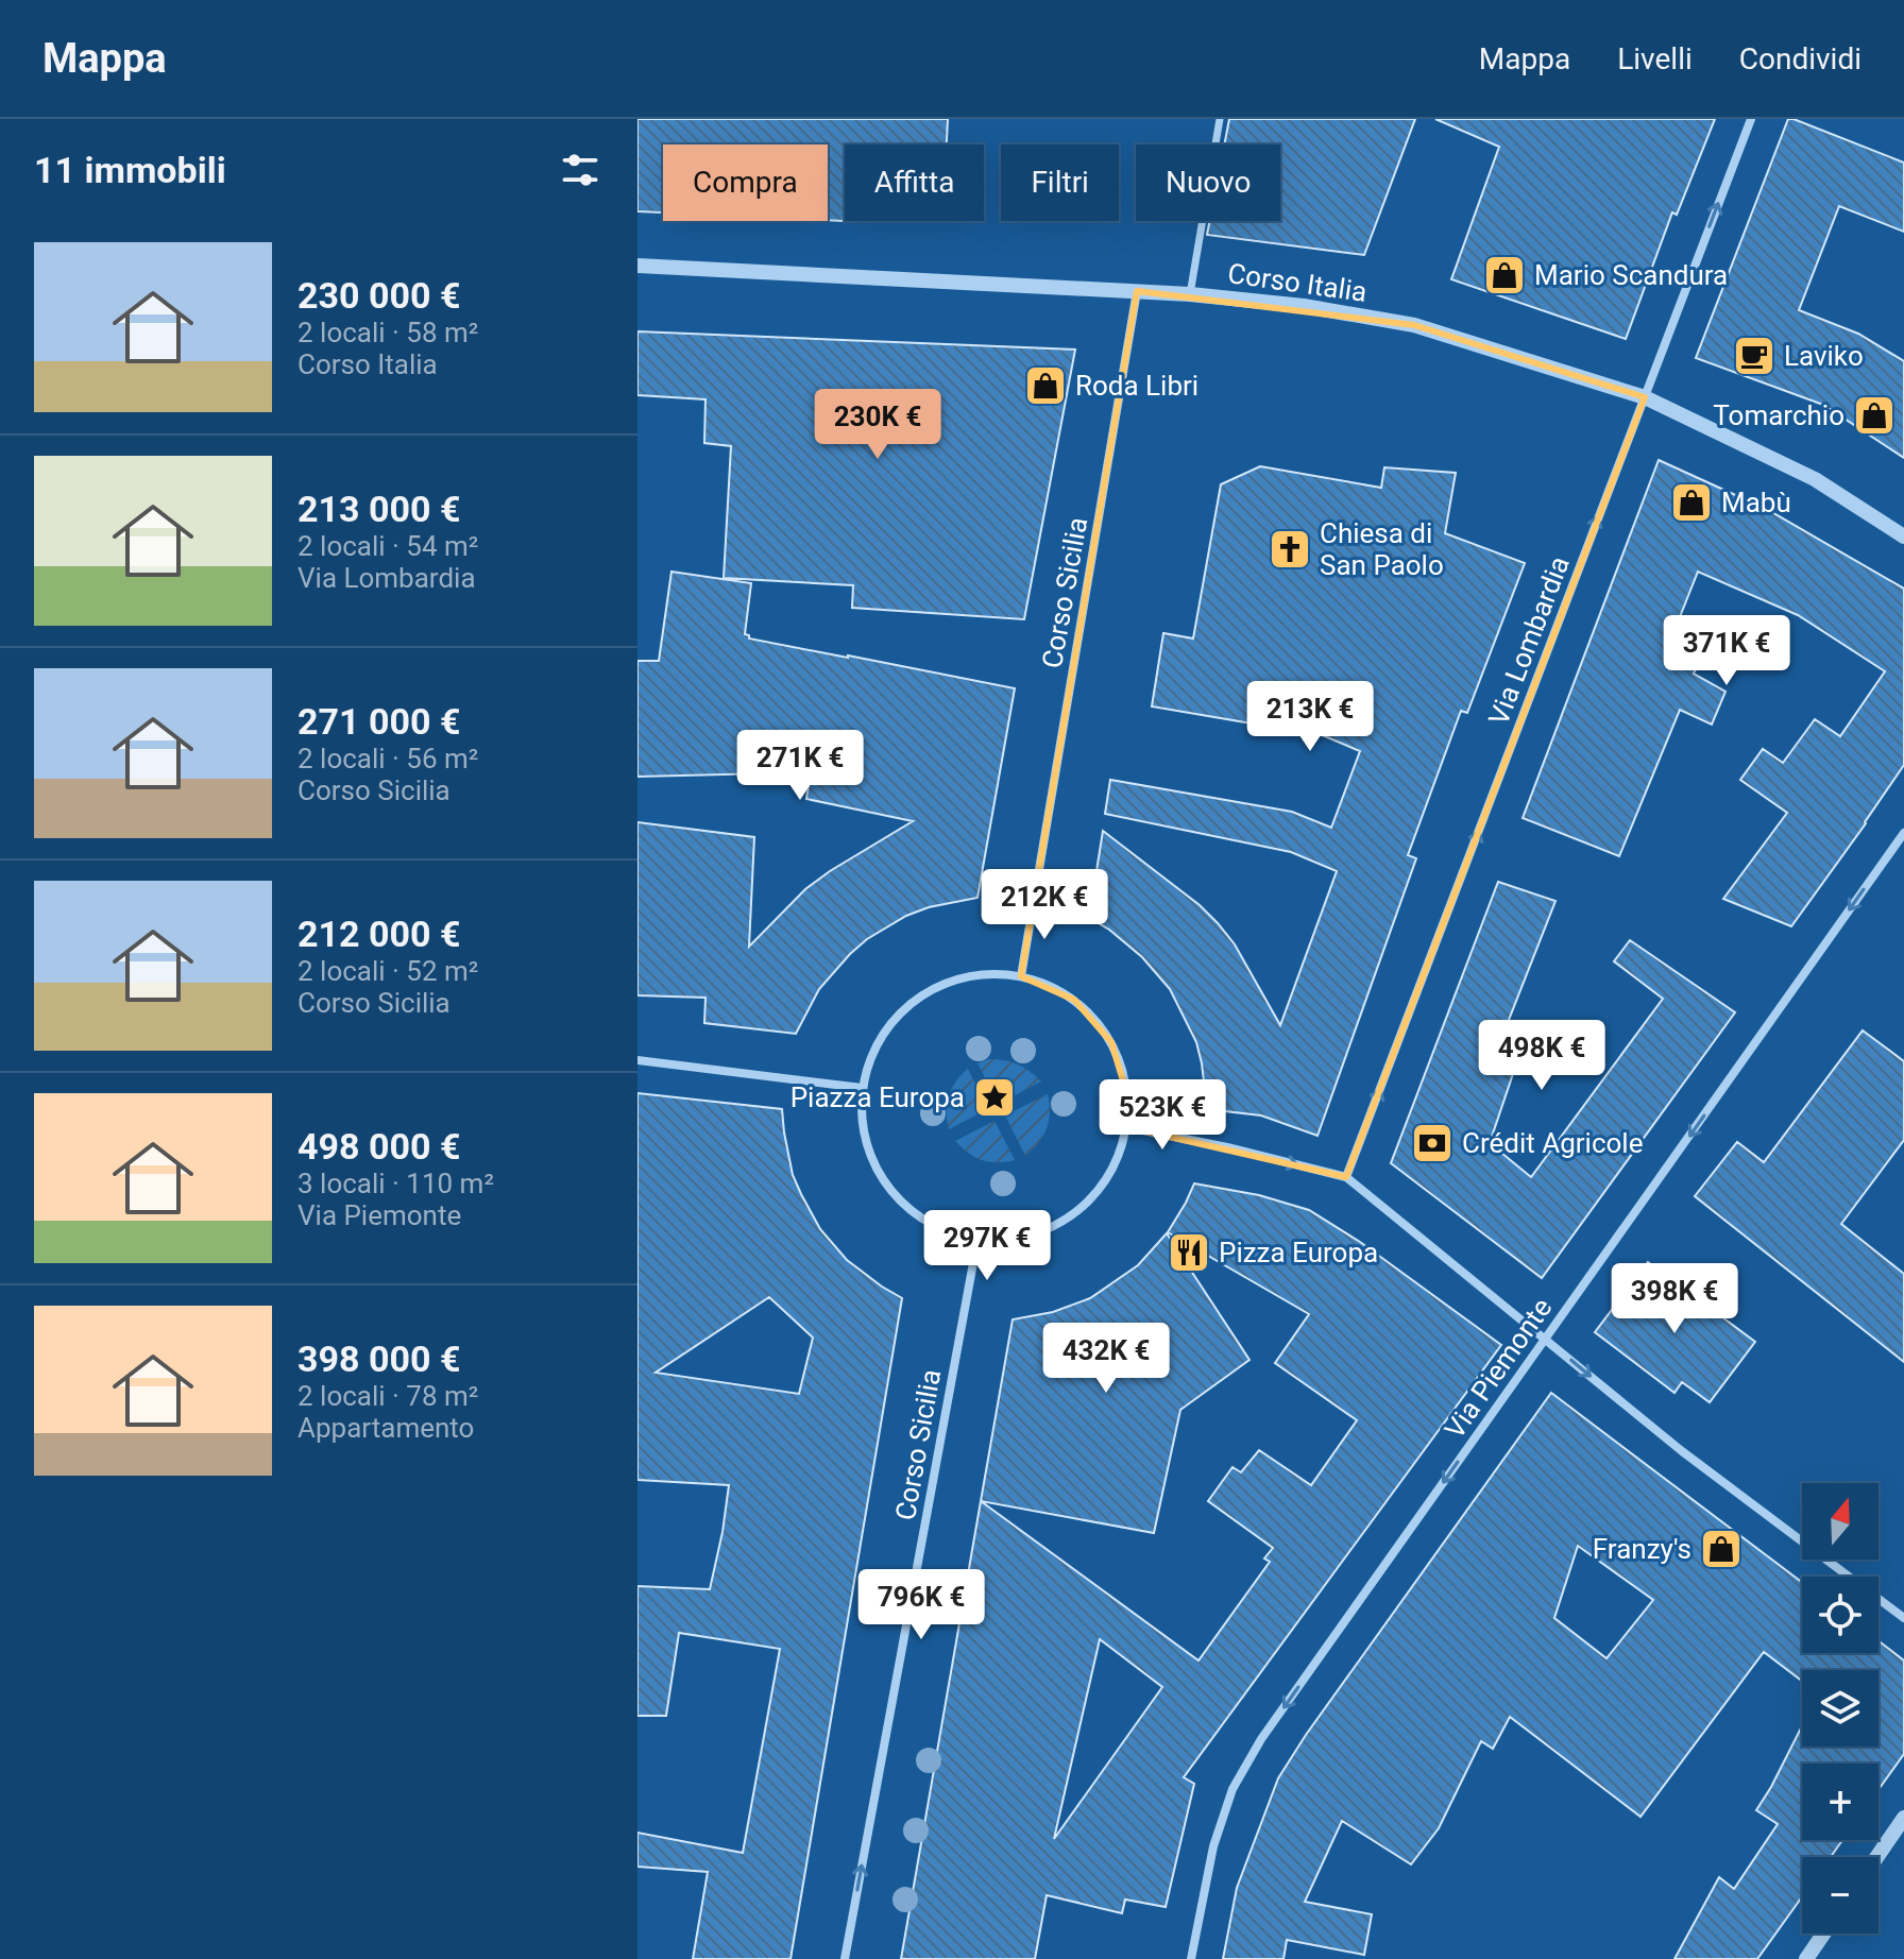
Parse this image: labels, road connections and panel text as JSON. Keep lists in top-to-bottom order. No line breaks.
{"streets":{"street":["Corso Italia","Corso Sicilia","Via Lombardia","Via Piemonte"]},"crossings":[["Corso Italia","Corso Sicilia"],["Corso Italia","Via Lombardia"]],"one_way":["Corso Sicilia","Via Lombardia","Via Piemonte"],"places":{"shop":["Mario Scandura","Roda Libri","Tomarchio","Mabù","Franzy's"],"cafe":["Laviko"],"church":["Chiesa di San Paolo"],"place":["Piazza Europa"],"bank":["Crédit Agricole"],"restaurant":["Pizza Europa"]},"north":"top","page":{"header":"Mappa","nav":["Mappa","Livelli","Condividi"],"heading":"11 immobili","chip":["Compra","Affitta","Filtri","Nuovo"],"list":[{"name":"230 000 €","note":"2 locali · 58 m² · Corso Italia"},{"name":"213 000 €","note":"2 locali · 54 m² · Via Lombardia"},{"name":"271 000 €","note":"2 locali · 56 m² · Corso Sicilia"},{"name":"212 000 €","note":"2 locali · 52 m² · Corso Sicilia"},{"name":"498 000 €","note":"3 locali · 110 m² · Via Piemonte"},{"name":"398 000 €","note":"2 locali · 78 m² · Appartamento"}],"price":["230K €","371K €","213K €","271K €","212K €","498K €","523K €","297K €","398K €","432K €","796K €"],"map_buttons":["+","−"]}}
